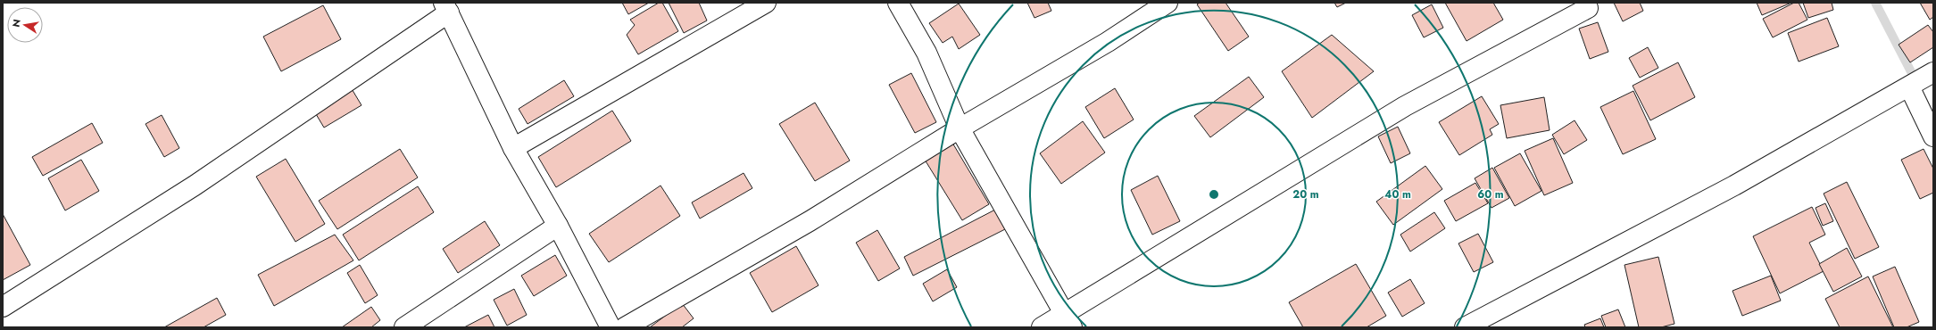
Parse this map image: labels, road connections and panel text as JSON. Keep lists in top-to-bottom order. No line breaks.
{"north":"left","rings":["20 m","40 m","60 m"]}
